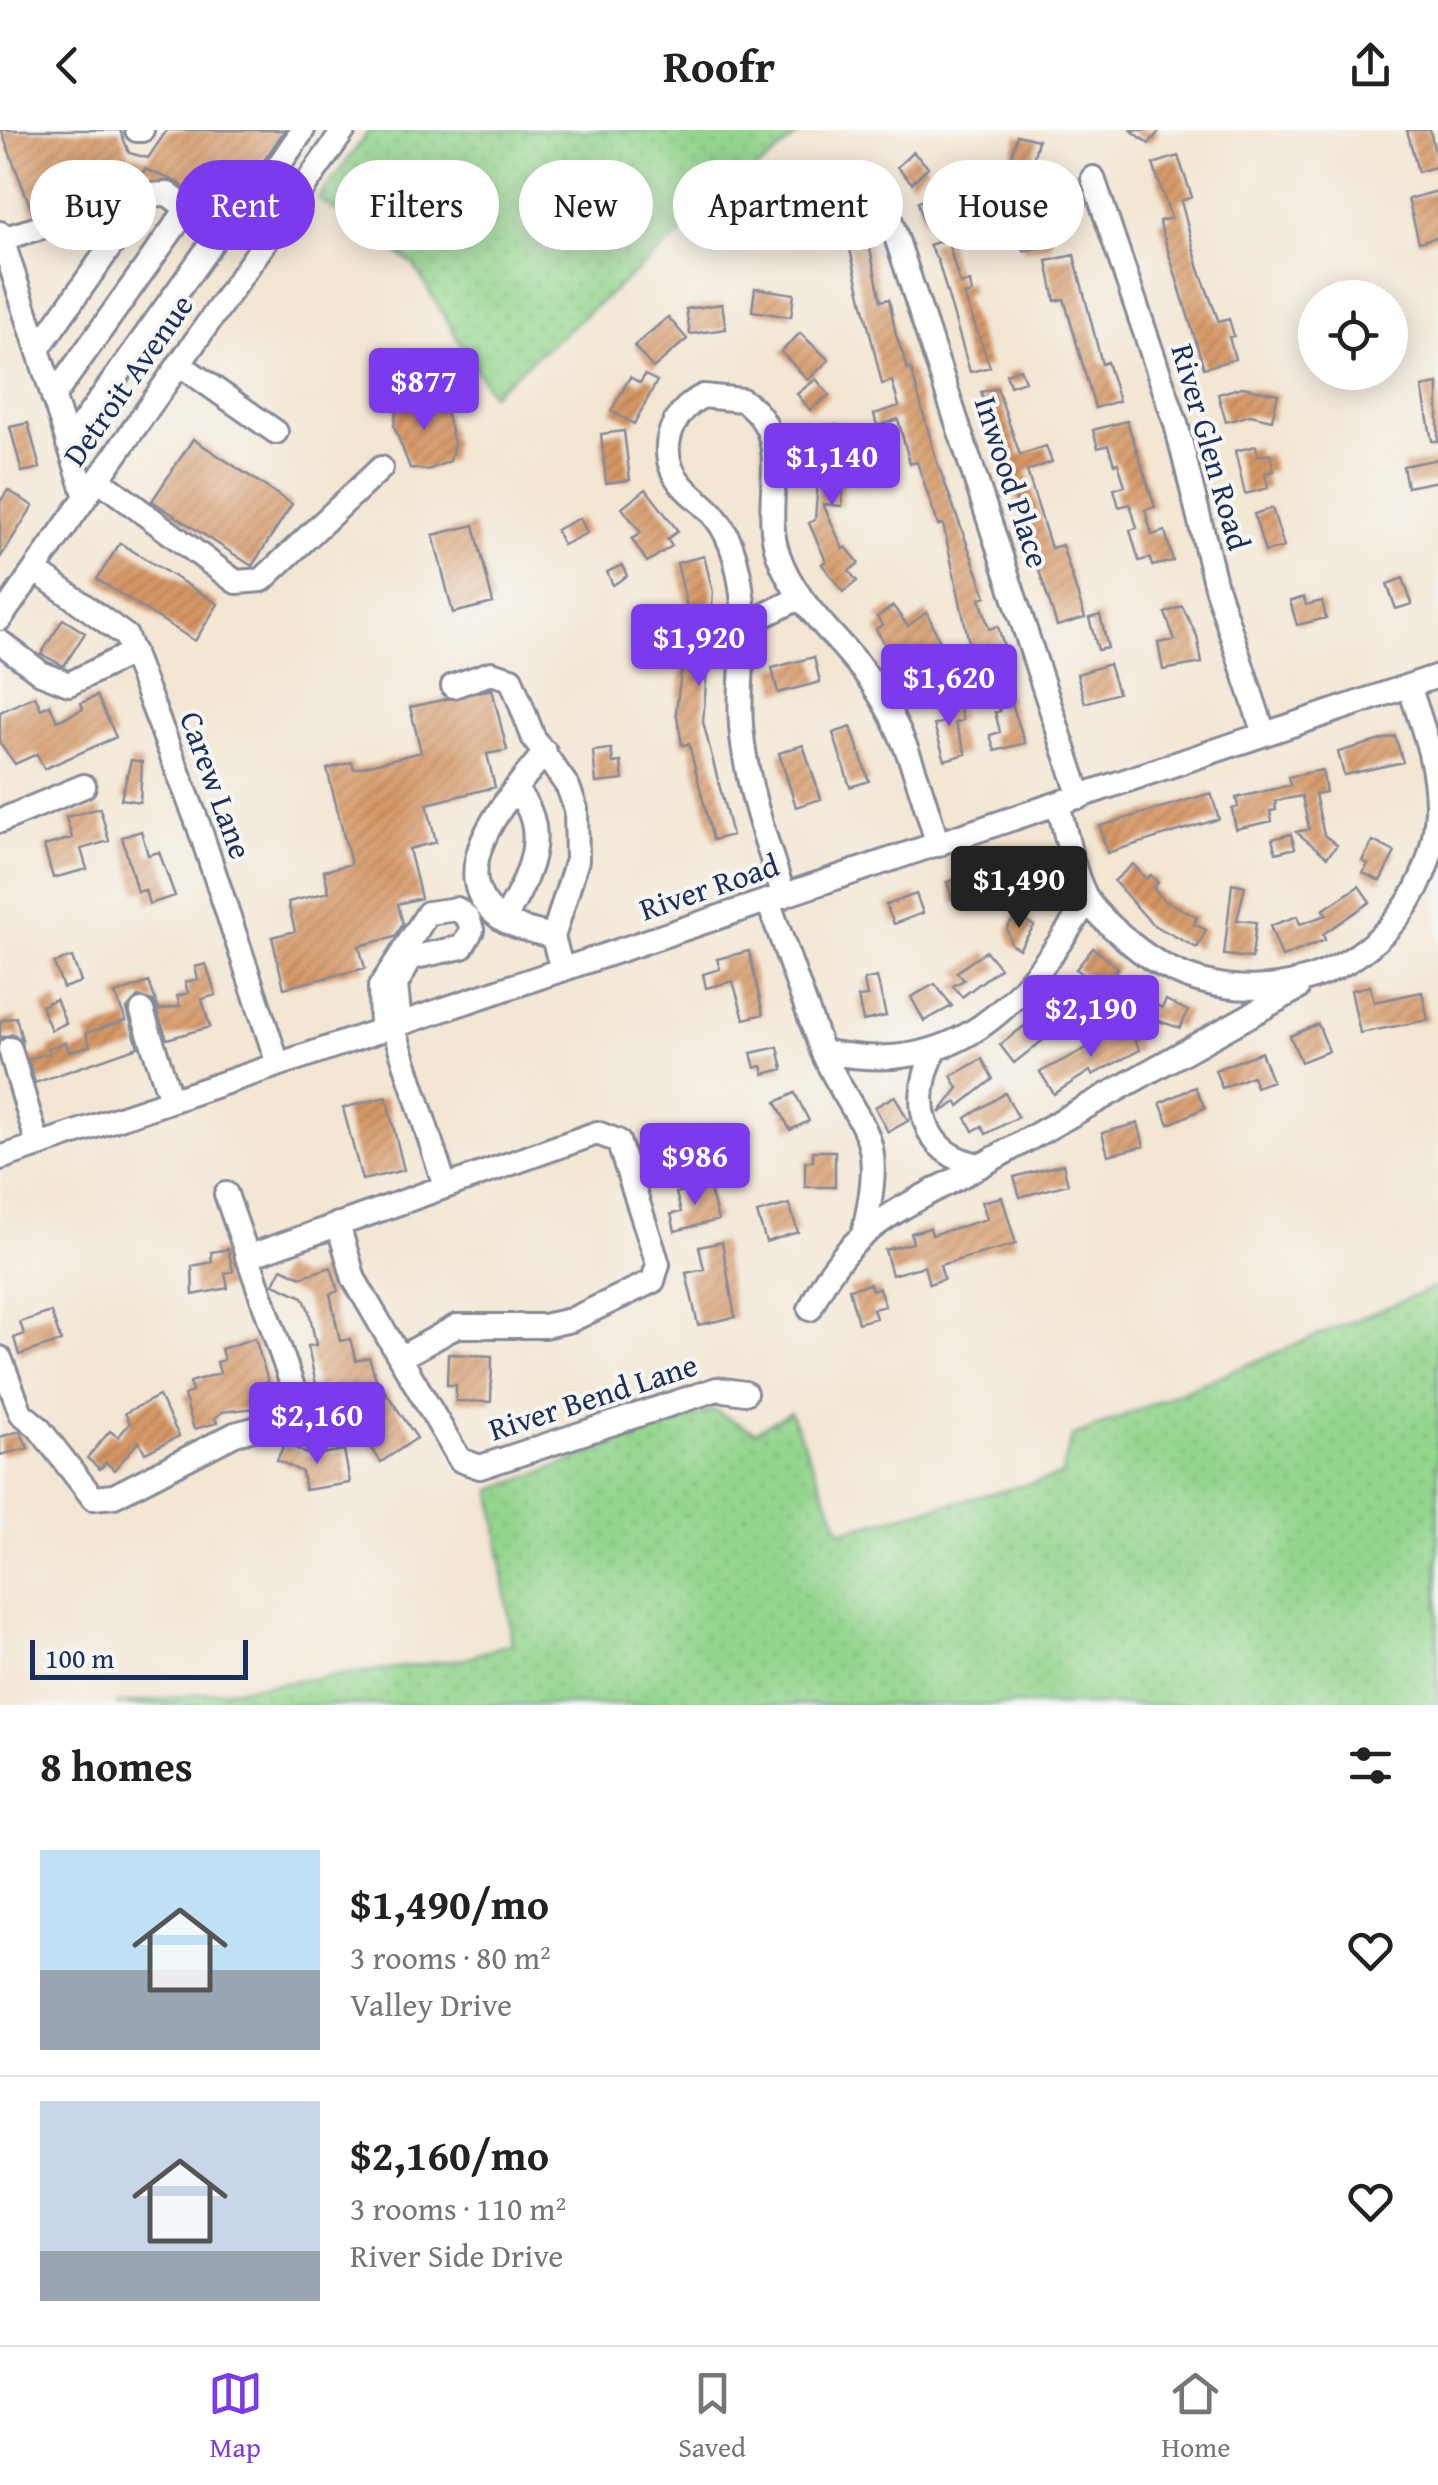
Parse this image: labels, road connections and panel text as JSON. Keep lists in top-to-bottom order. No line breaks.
{"streets":{"street":["Detroit Avenue","River Glen Road","Inwood Place","Carew Lane","River Road","River Bend Lane"]},"crossings":[["Detroit Avenue","Carew Lane"],["River Glen Road","River Road"],["Inwood Place","River Road"],["Carew Lane","River Road"]],"scale_bar":"100 m","page":{"header":"Roofr","chip":["Buy","Rent","Filters","New","Apartment","House"],"price":["$877","$1,140","$1,920","$1,620","$1,490","$2,190","$986","$2,160"],"scale":"100 m","heading":"8 homes","list":[{"name":"$1,490/mo","note":"3 rooms · 80 m² · Valley Drive"},{"name":"$2,160/mo","note":"3 rooms · 110 m² · River Side Drive"}],"tabs":["Map","Saved","Home"]}}
